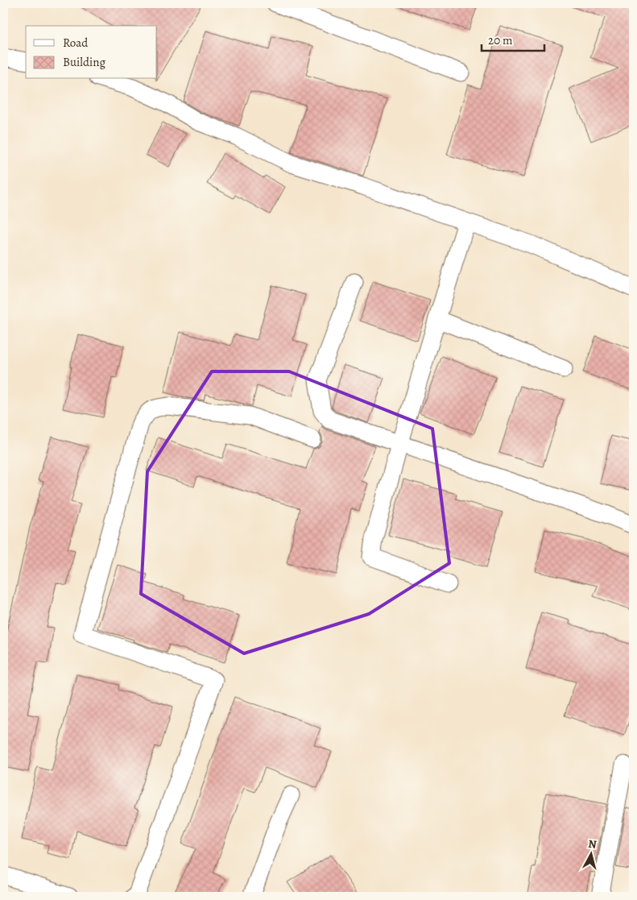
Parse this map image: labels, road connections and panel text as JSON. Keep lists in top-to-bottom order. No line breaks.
{"legend":["Road","Building"],"scale_bar":"20 m","north":"top"}
